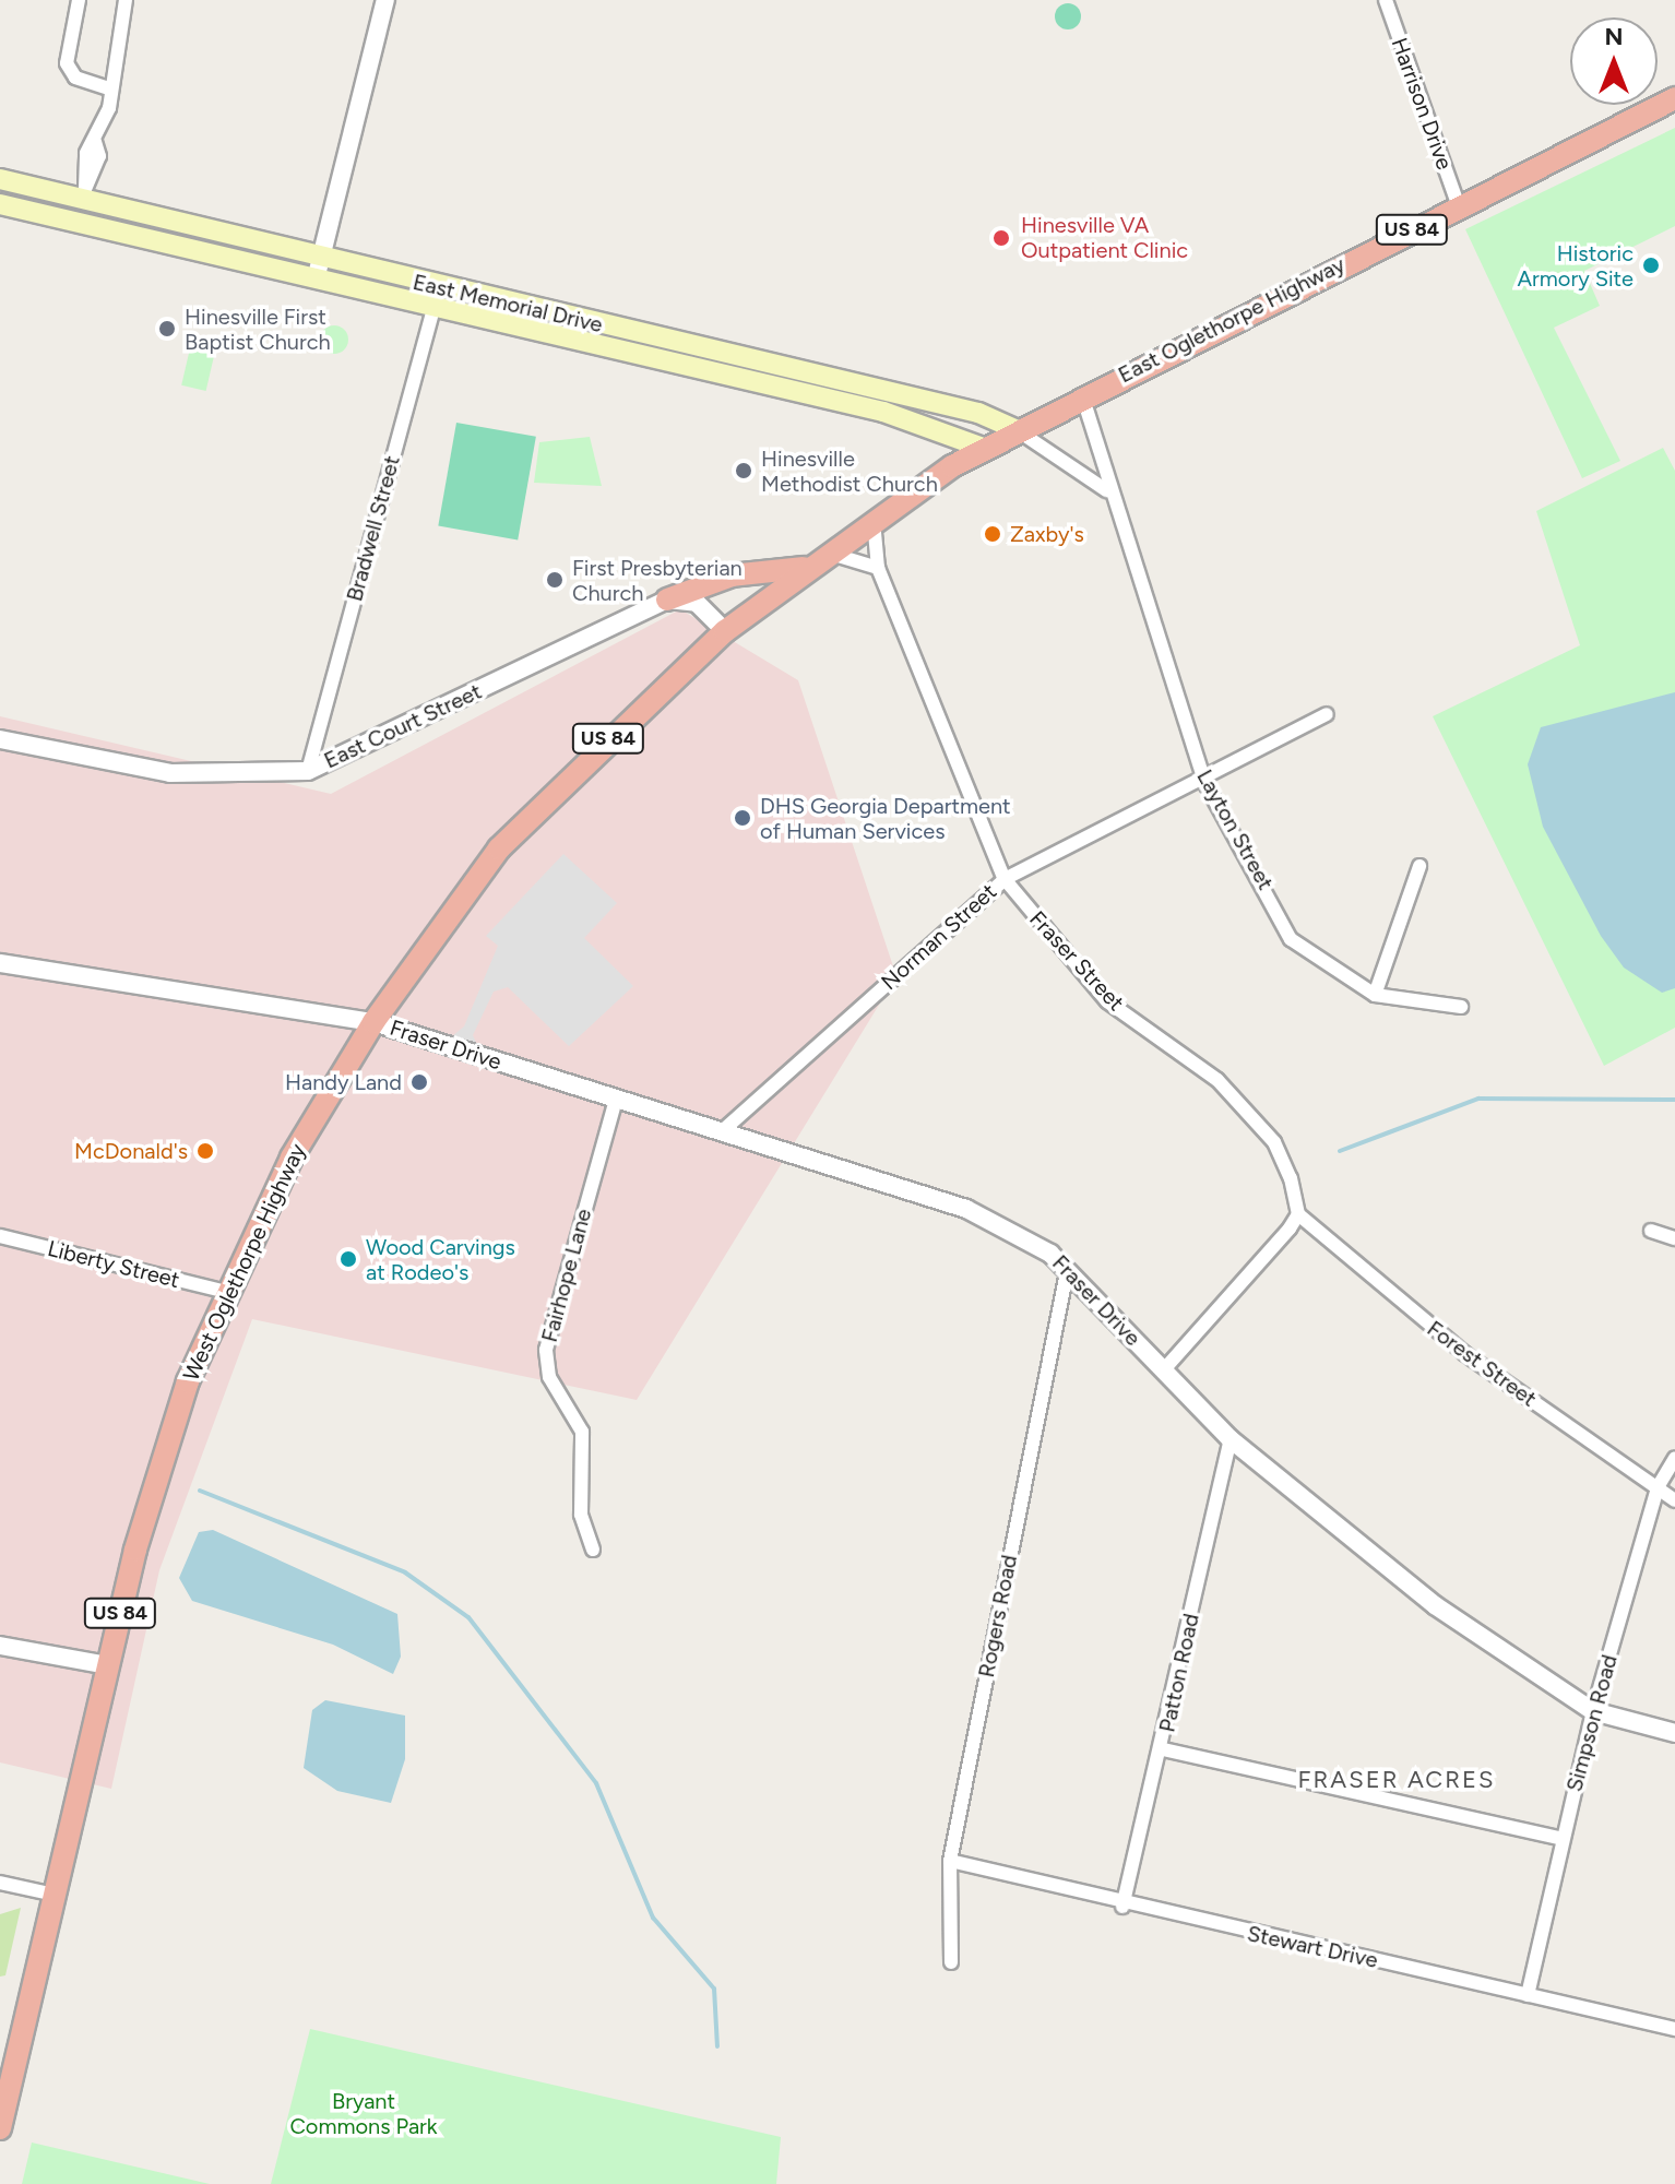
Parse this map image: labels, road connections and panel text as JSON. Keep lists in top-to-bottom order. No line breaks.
{"streets":{"highway":["US 84","East Oglethorpe Highway","West Oglethorpe Highway"],"main road":["East Memorial Drive"],"street":["Harrison Drive","Bradwell Street","East Court Street","Layton Street","Norman Street","Fraser Street","Fraser Drive","Liberty Street","Fairhope Lane","Forest Street","Rogers Road","Patton Road","Simpson Road","Stewart Drive"]},"crossings":[["Harrison Drive","East Oglethorpe Highway"],["East Memorial Drive","East Oglethorpe Highway"],["East Memorial Drive","Bradwell Street"],["East Oglethorpe Highway","Layton Street"],["East Oglethorpe Highway","Fraser Street"],["East Oglethorpe Highway","West Oglethorpe Highway"],["Bradwell Street","East Court Street"],["Layton Street","Norman Street"],["Norman Street","Fraser Street"],["Norman Street","Fraser Drive"],["Fraser Street","Forest Street"],["Fraser Drive","West Oglethorpe Highway"],["Fraser Drive","Fairhope Lane"],["Fraser Drive","Rogers Road"],["Fraser Drive","Patton Road"],["Fraser Drive","Simpson Road"],["West Oglethorpe Highway","Liberty Street"],["Forest Street","Simpson Road"],["Rogers Road","Stewart Drive"],["Patton Road","Stewart Drive"],["Simpson Road","Stewart Drive"]],"districts":["FRASER ACRES"],"parks":["Bryant Commons Park"],"places":["Hinesville VA Outpatient Clinic","Historic Armory Site","Hinesville First Baptist Church","Hinesville Methodist Church","Zaxby's","First Presbyterian Church","DHS Georgia Department of Human Services","Handy Land","McDonald's","Wood Carvings at Rodeo's"],"north":"top"}
